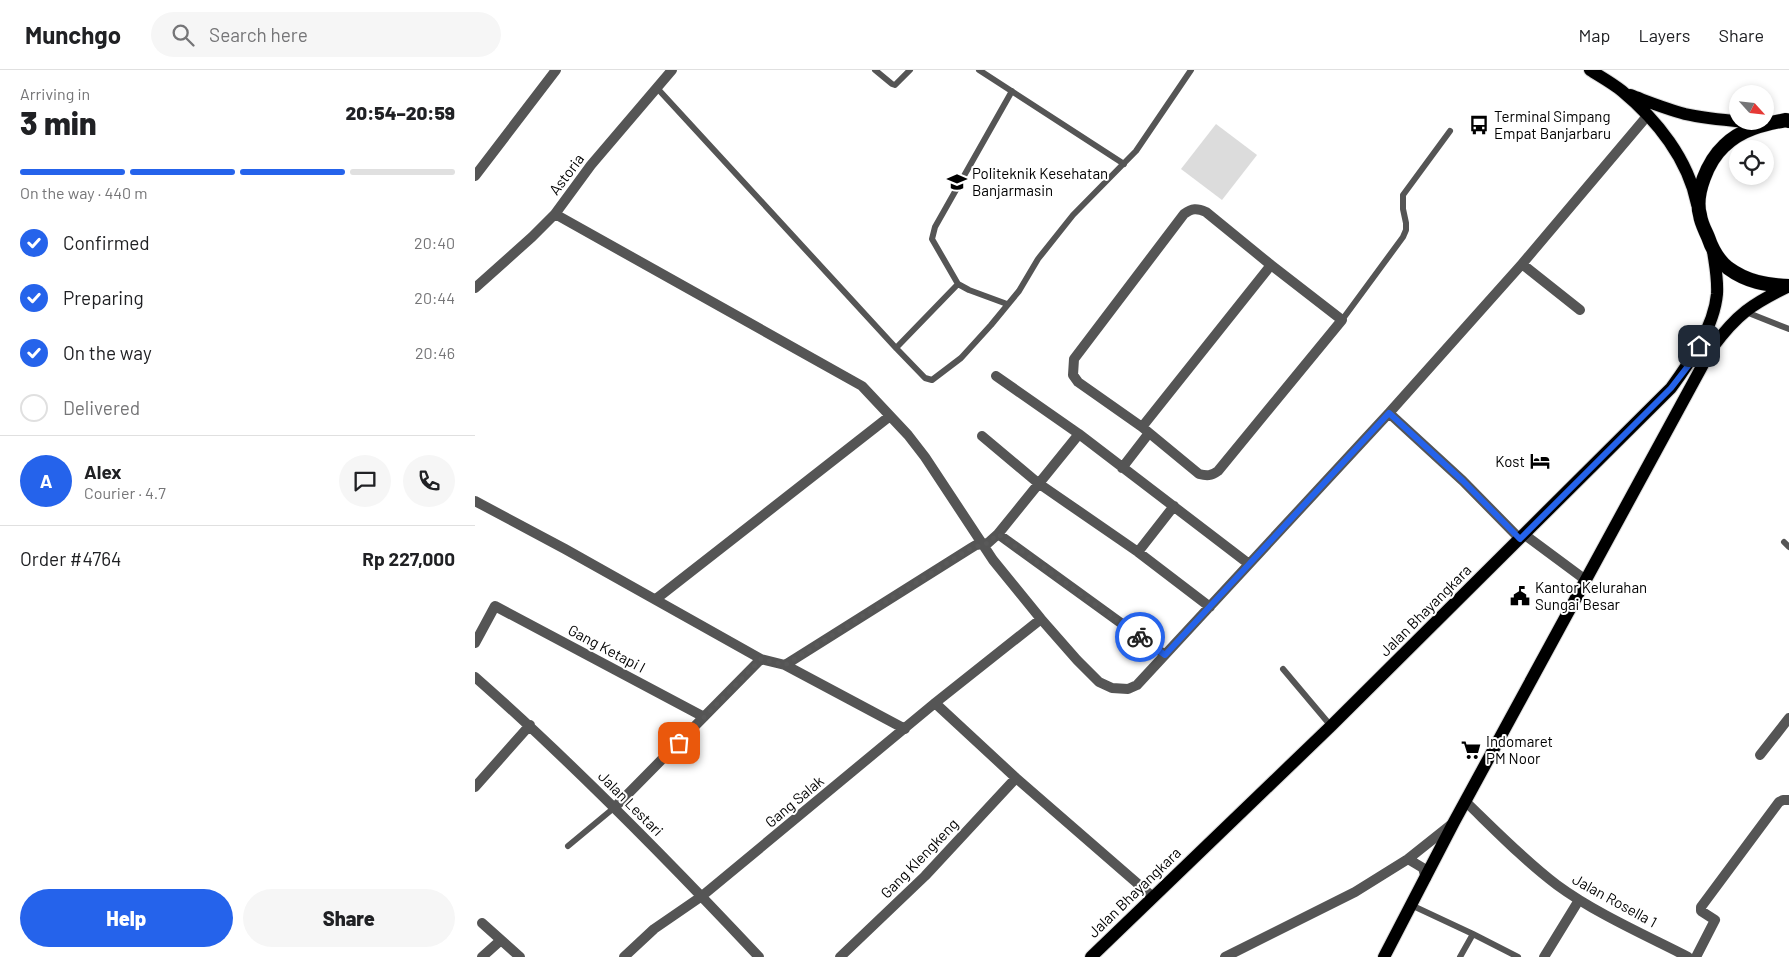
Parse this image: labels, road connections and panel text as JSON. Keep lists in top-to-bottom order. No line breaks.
{"streets":{"main road":["Jalan Bhayangkara"],"street":["Astoria","Gang Ketapi I","Gang Salak","Jalan Lestari","Gang Klengkeng","Jalan Rosella 1"]},"crossings":[["Gang Salak","Jalan Lestari"]],"places":{"bus stop":["Terminal Simpang Empat Banjarbaru"],"school or university":["Politeknik Kesehatan Banjarmasin"],"hotel":["Kost"],"public building":["Kantor Kelurahan Sungai Besar"],"supermarket":["Indomaret PM Noor"]},"north":"bottom right","page":{"header":"Munchgo","search":"Search here","nav":["Map","Layers","Share"],"heading":["3 min","Arriving in","20:54–20:59"],"panel":["Alex","Courier · 4.7","Order #4764","Rp 227,000"],"bar":"On the way · 440 m","list":[["Confirmed","20:40"],["Preparing","20:44"],["On the way","20:46"],"Delivered"],"round":"A","buttons":["Help","Share"]}}
